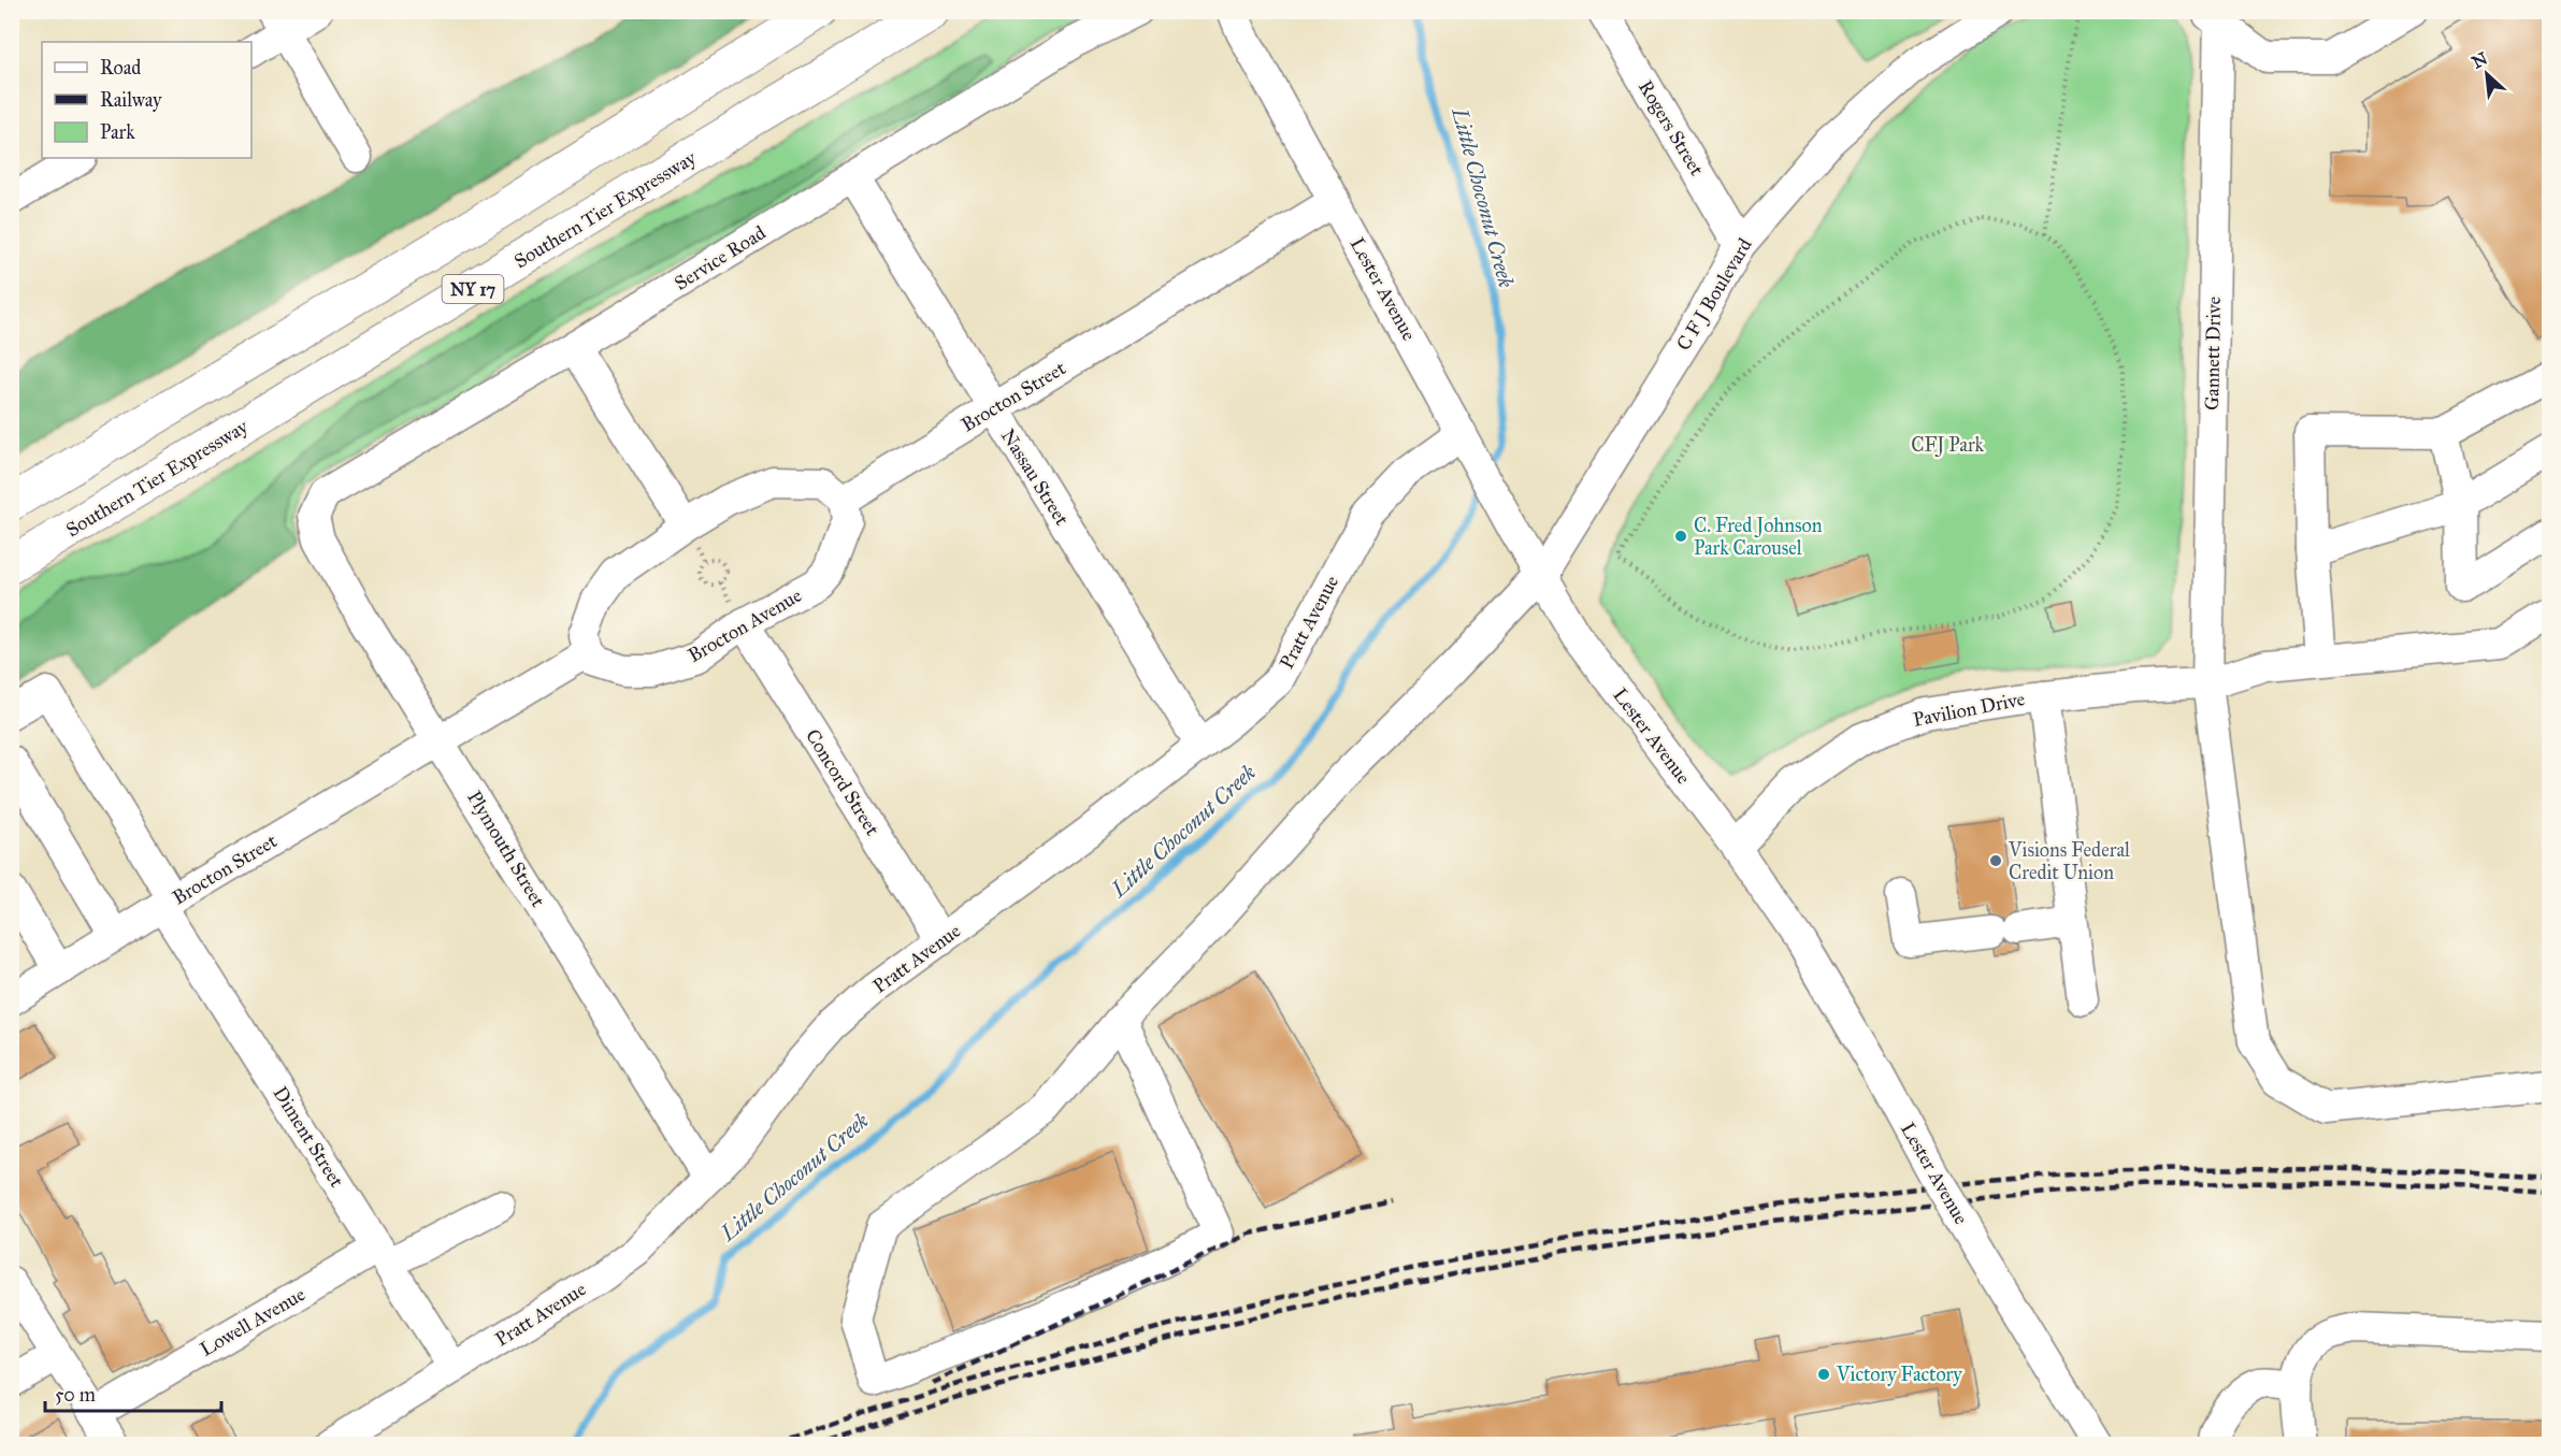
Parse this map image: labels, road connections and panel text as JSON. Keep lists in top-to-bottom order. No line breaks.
{"streets":{"highway":["Southern Tier Expressway","NY 17"],"street":["Rogers Street","Service Road","Lester Avenue","C F J Boulevard","Gannett Drive","Brocton Street","Nassau Street","Pratt Avenue","Brocton Avenue","Pavilion Drive","Concord Street","Plymouth Street","Diment Street","Lowell Avenue"]},"crossings":[["Rogers Street","C F J Boulevard"],["Service Road","Nassau Street"],["Service Road","Plymouth Street"],["Lester Avenue","C F J Boulevard"],["Lester Avenue","Brocton Street"],["Lester Avenue","Pratt Avenue"],["Lester Avenue","Pavilion Drive"],["Gannett Drive","Pavilion Drive"],["Brocton Street","Nassau Street"],["Brocton Street","Brocton Avenue"],["Brocton Street","Plymouth Street"],["Brocton Street","Diment Street"],["Nassau Street","Pratt Avenue"],["Pratt Avenue","Concord Street"],["Pratt Avenue","Plymouth Street"],["Pratt Avenue","Diment Street"],["Brocton Avenue","Concord Street"],["Diment Street","Lowell Avenue"]],"water":["Little Choconut Creek"],"parks":["CFJ Park"],"places":["C. Fred Johnson Park Carousel","Visions Federal Credit Union","Victory Factory"],"legend":["Road","Railway","Park"],"scale_bar":"50 m","north":"top left"}
